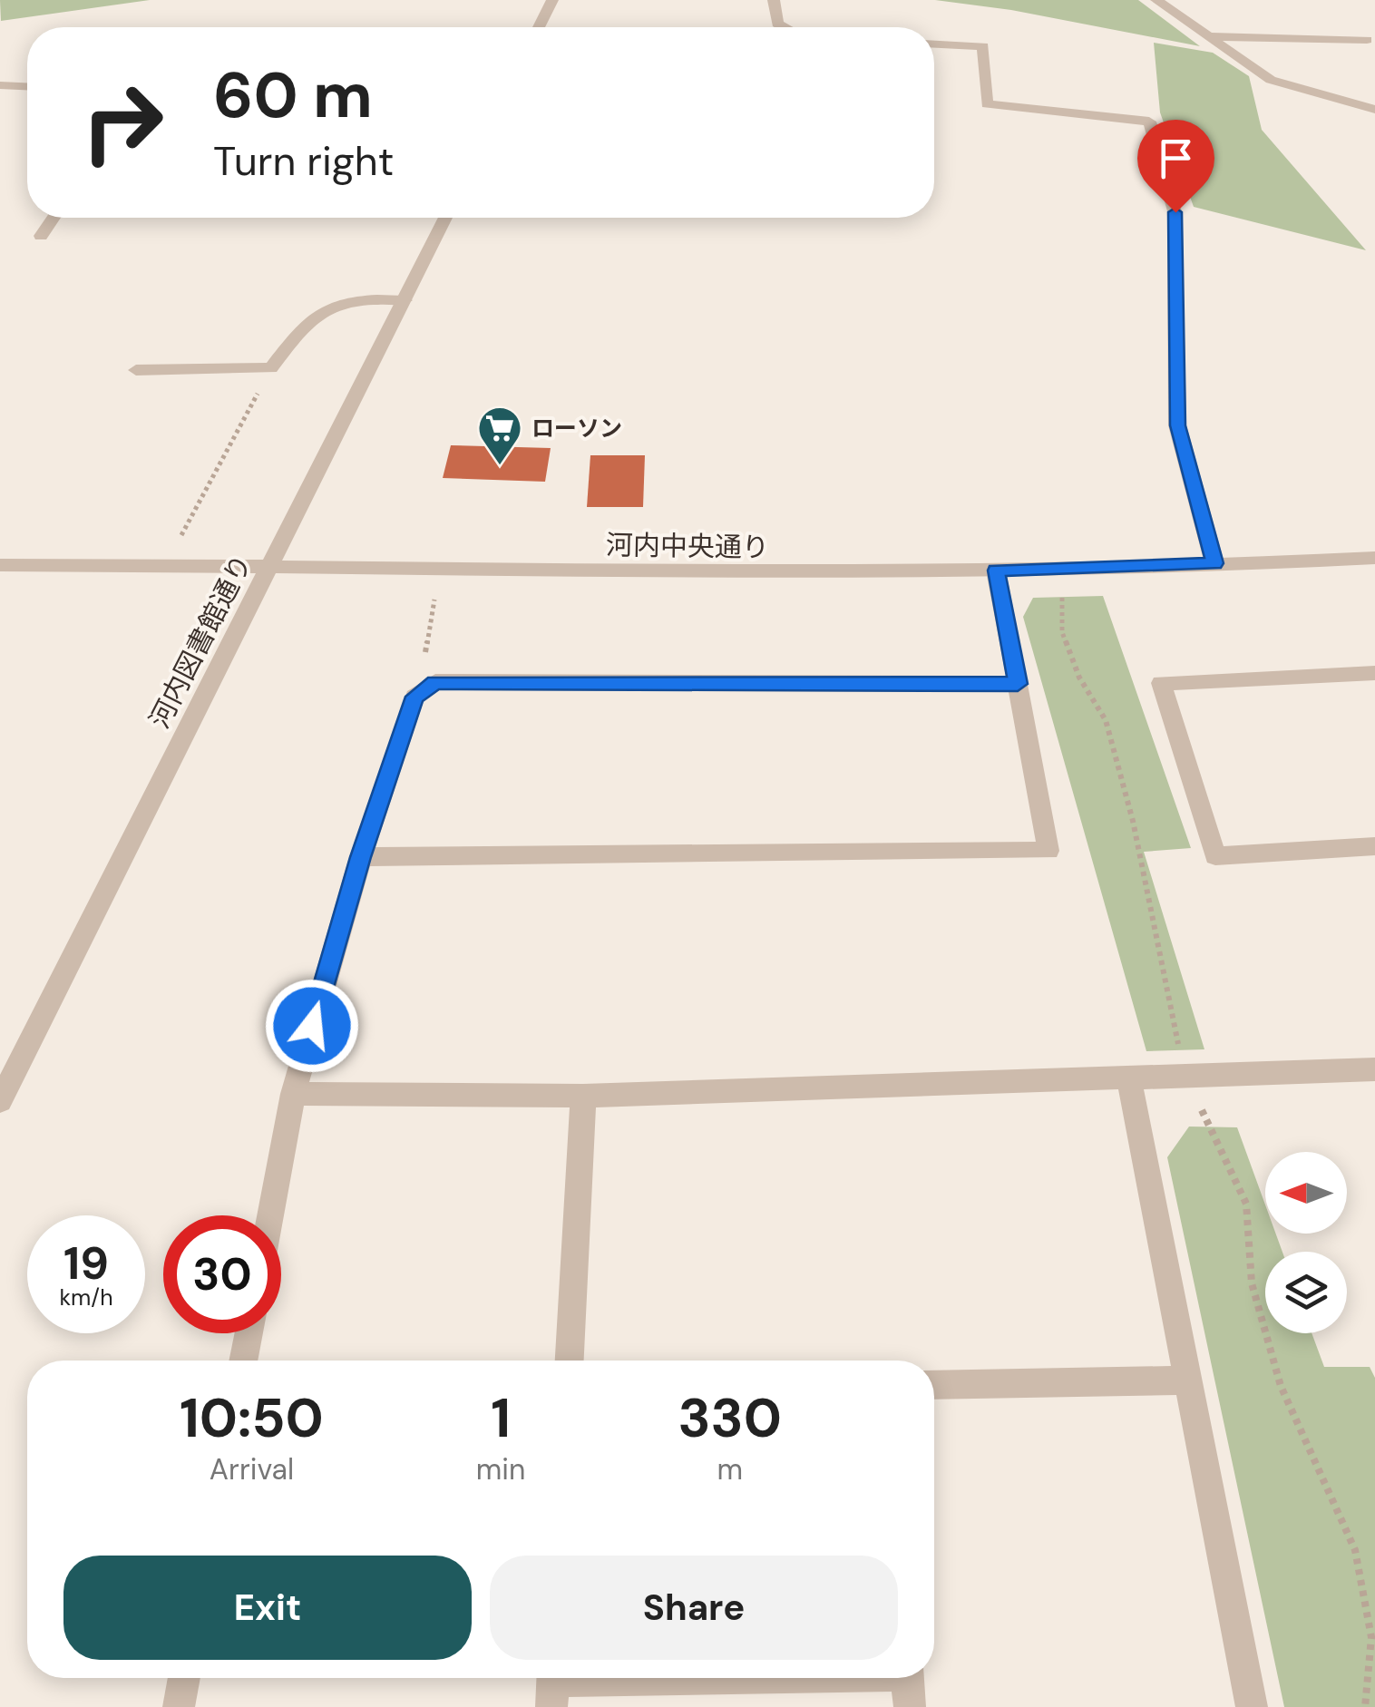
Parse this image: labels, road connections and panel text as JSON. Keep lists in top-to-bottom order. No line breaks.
{"streets":{"street":["河内中央通り","河内図書館通り"]},"crossings":[["河内中央通り","河内図書館通り"]],"places":{"supermarket":["ローソン"]},"north":"left","page":{"turn":["60 m","Turn right"],"speed":"19 km/h","limit":"30","eta":["10:50","Arrival","1","min","330","m"],"buttons":["Exit","Share"]}}
